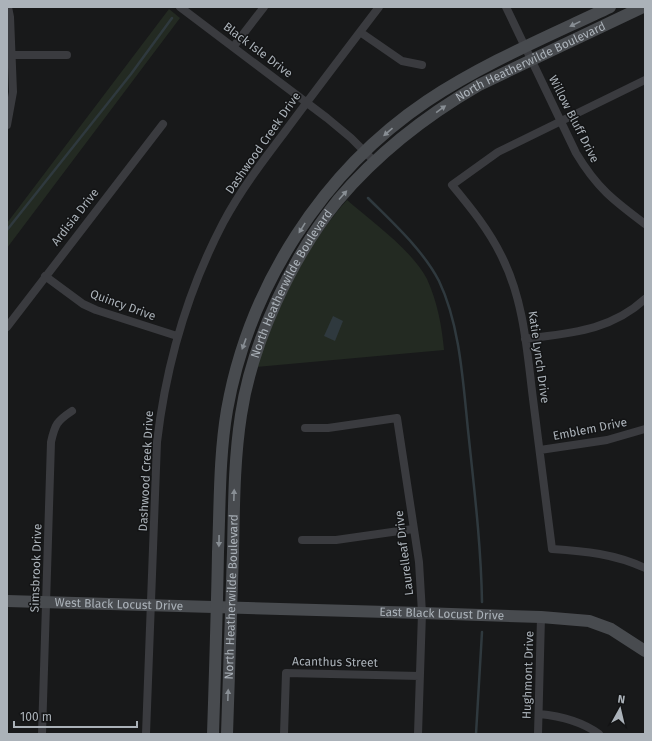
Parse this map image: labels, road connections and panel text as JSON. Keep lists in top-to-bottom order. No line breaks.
{"streets":{"main road":["North Heatherwilde Boulevard","West Black Locust Drive","East Black Locust Drive"],"street":["Black Isle Drive","Willow Bluff Drive","Dashwood Creek Drive","Ardisia Drive","Quincy Drive","Katie Lynch Drive","Emblem Drive","Laurelleaf Drive","Simsbrook Drive","Acanthus Street","Hughmont Drive"]},"crossings":[["Black Isle Drive","North Heatherwilde Boulevard"],["Black Isle Drive","Dashwood Creek Drive"],["North Heatherwilde Boulevard","Willow Bluff Drive"],["North Heatherwilde Boulevard","West Black Locust Drive"],["North Heatherwilde Boulevard","East Black Locust Drive"],["Willow Bluff Drive","Katie Lynch Drive"],["Dashwood Creek Drive","Quincy Drive"],["Dashwood Creek Drive","West Black Locust Drive"],["Ardisia Drive","Quincy Drive"],["Katie Lynch Drive","Emblem Drive"],["Laurelleaf Drive","East Black Locust Drive"],["Laurelleaf Drive","Acanthus Street"],["Simsbrook Drive","West Black Locust Drive"],["West Black Locust Drive","East Black Locust Drive"],["East Black Locust Drive","Hughmont Drive"]],"scale_bar":"100 m","north":"top"}
